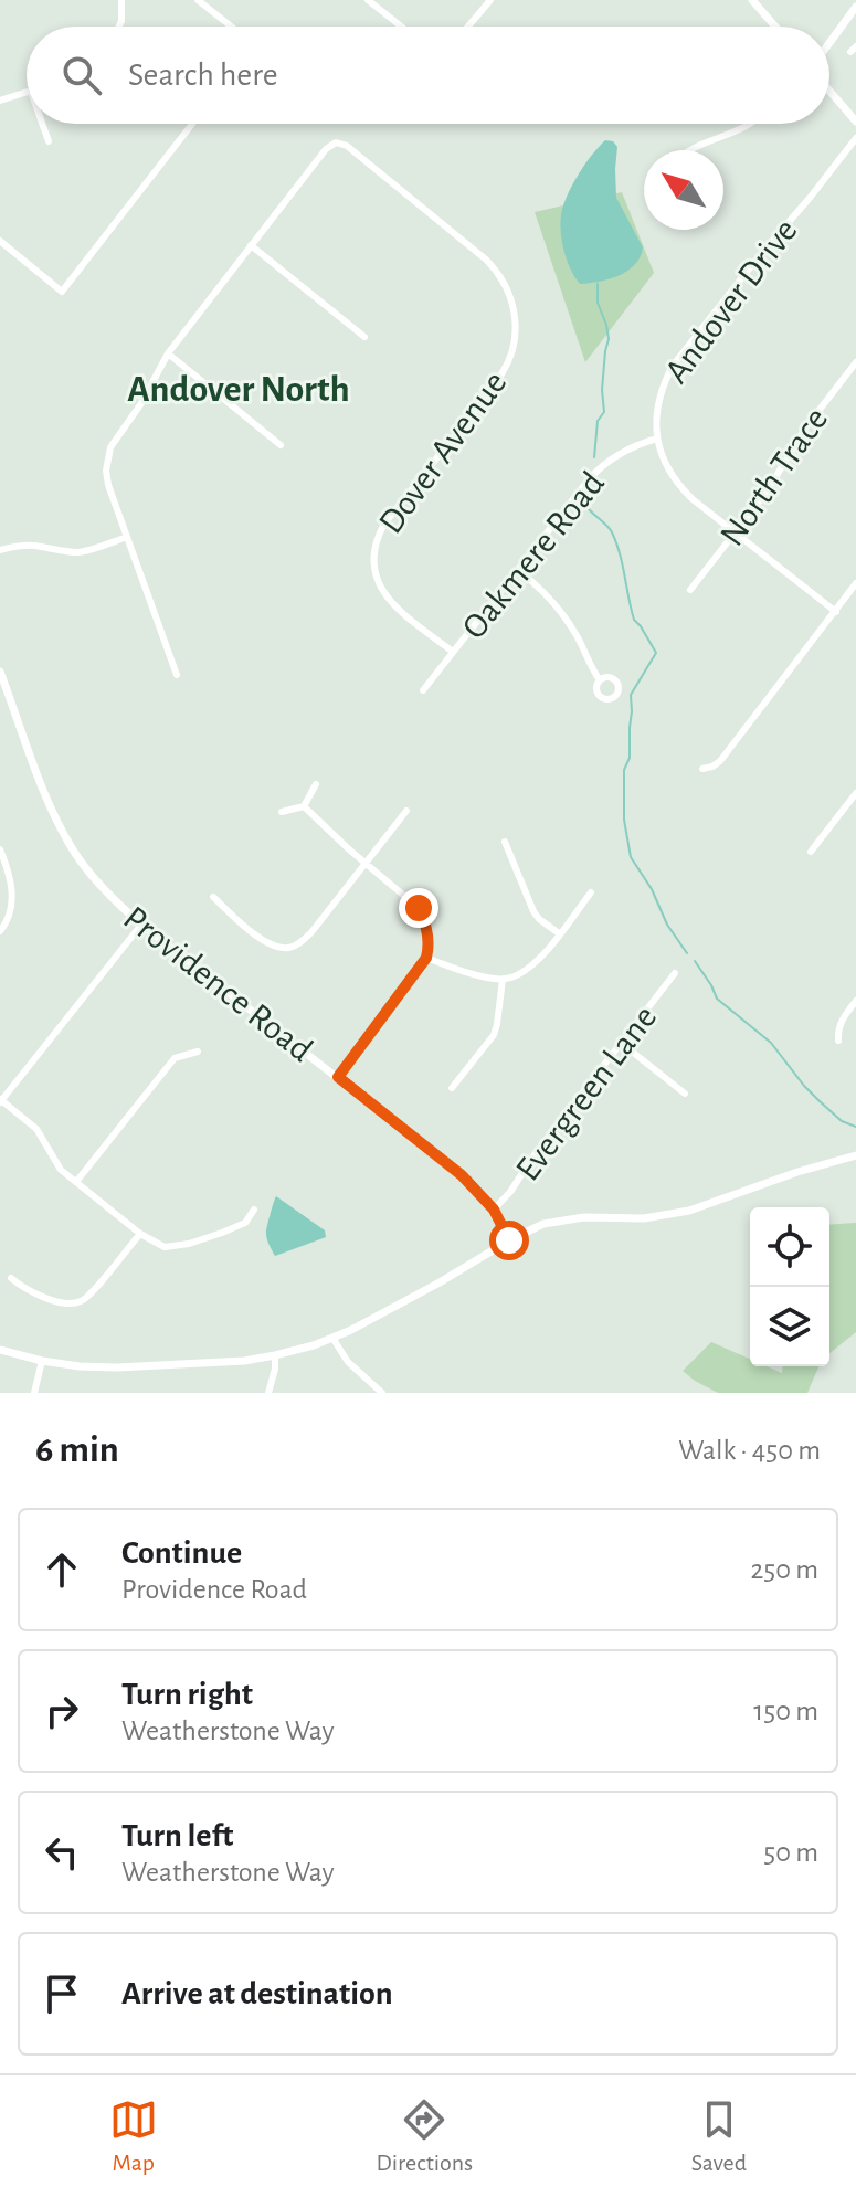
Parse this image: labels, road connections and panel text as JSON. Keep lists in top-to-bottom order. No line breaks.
{"streets":{"street":["Andover Drive","Dover Avenue","North Trace","Oakmere Road","Providence Road","Evergreen Lane"]},"crossings":[["Andover Drive","North Trace"],["Andover Drive","Oakmere Road"],["Dover Avenue","Oakmere Road"],["Providence Road","Evergreen Lane"]],"districts":["Andover North"],"north":"top left","page":{"search":"Search here","heading":["6 min","Walk · 450 m"],"list":[["Continue","Providence Road","250 m"],["Turn right","Weatherstone Way","150 m"],["Turn left","Weatherstone Way","50 m"],"Arrive at destination"],"nav":["Map","Directions","Saved"]}}
